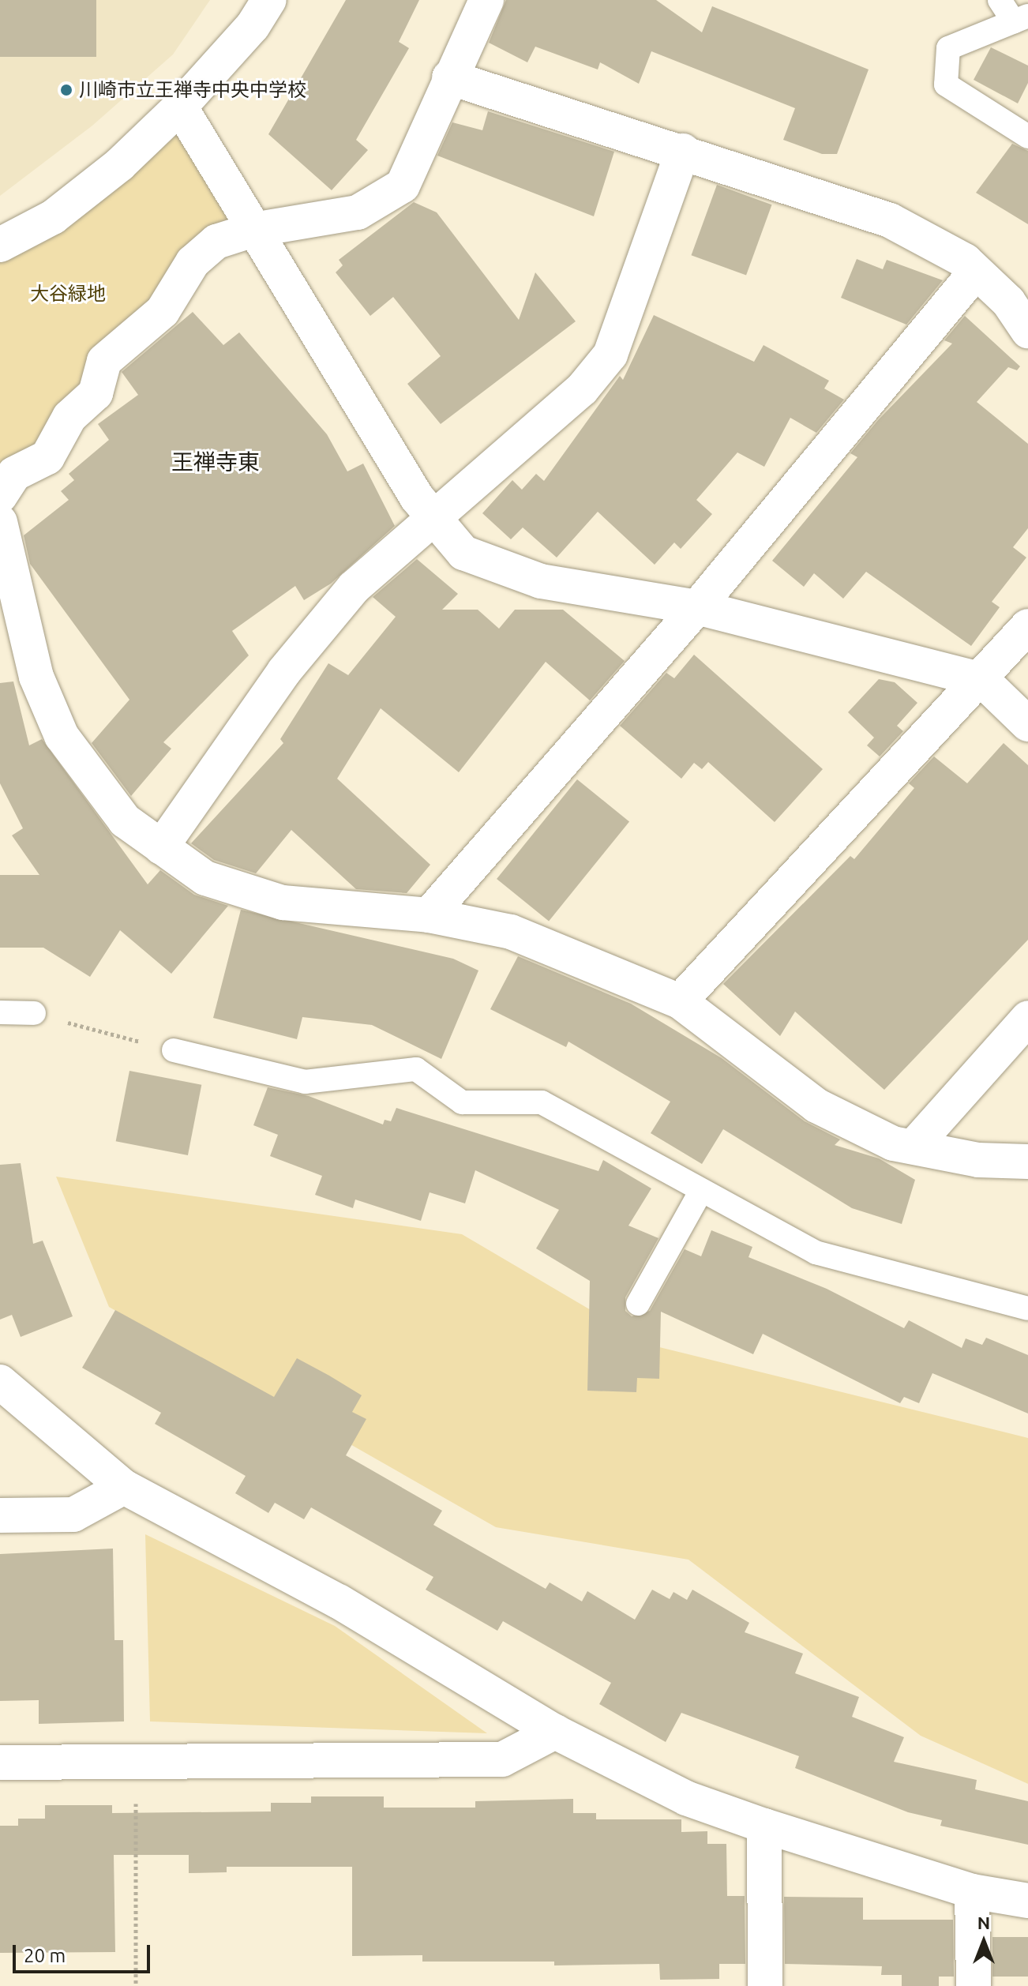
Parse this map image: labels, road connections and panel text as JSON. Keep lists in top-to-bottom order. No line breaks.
{"districts":["王禅寺東"],"parks":["大谷緑地"],"places":["川崎市立王禅寺中央中学校"],"scale_bar":"20 m","north":"top"}
